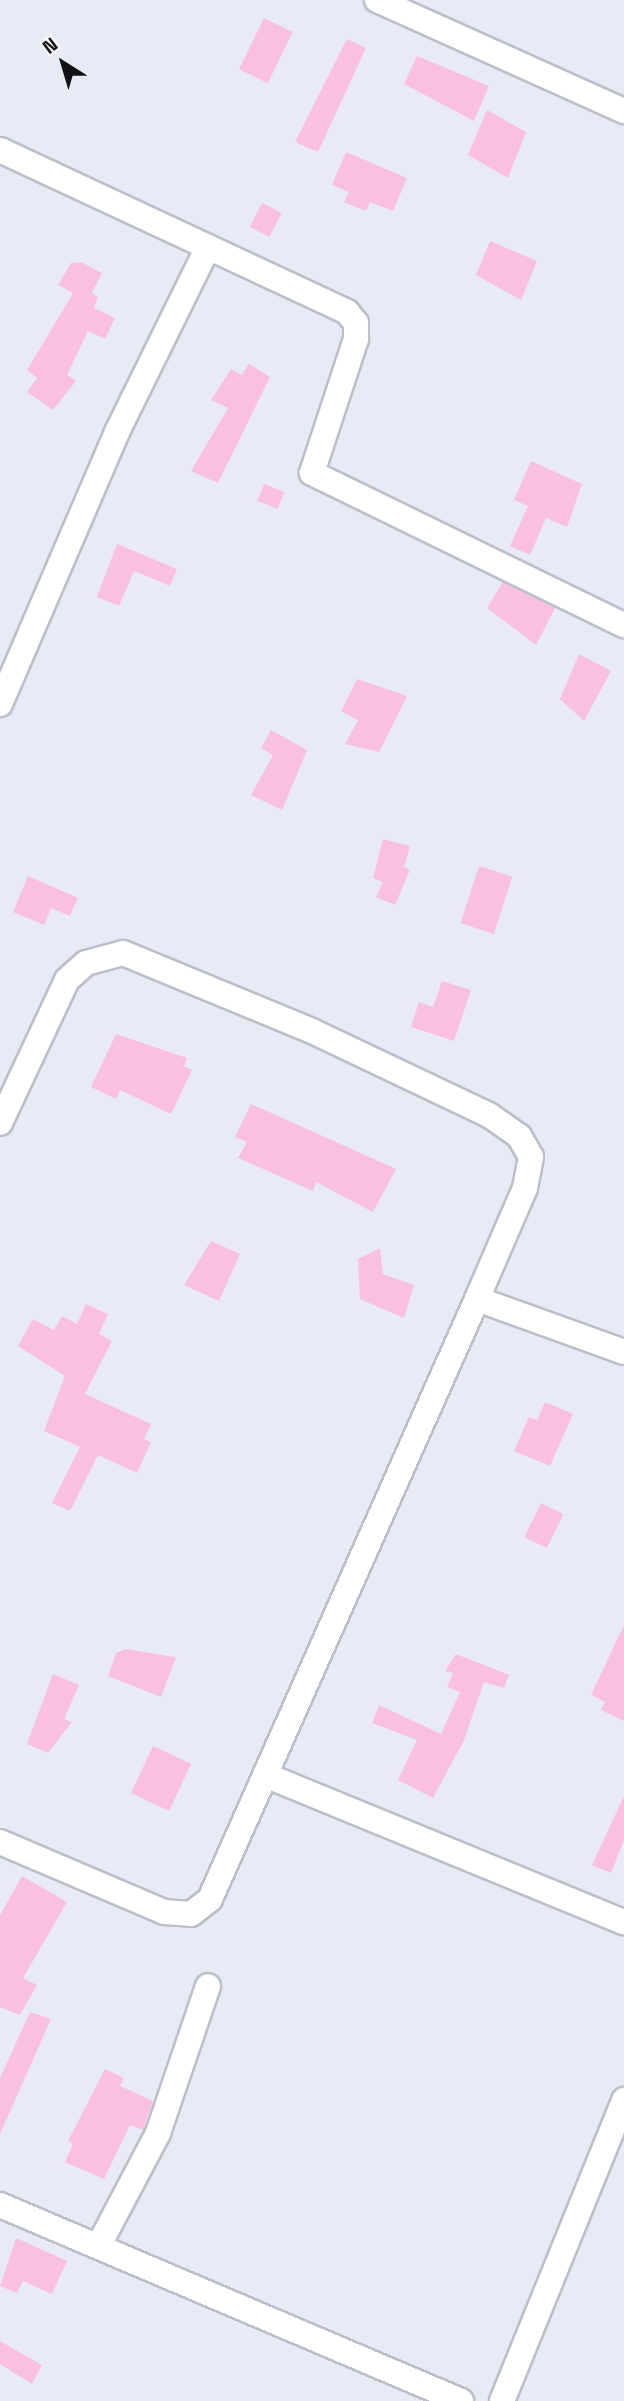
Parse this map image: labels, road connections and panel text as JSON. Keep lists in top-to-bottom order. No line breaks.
{"north":"top left"}
